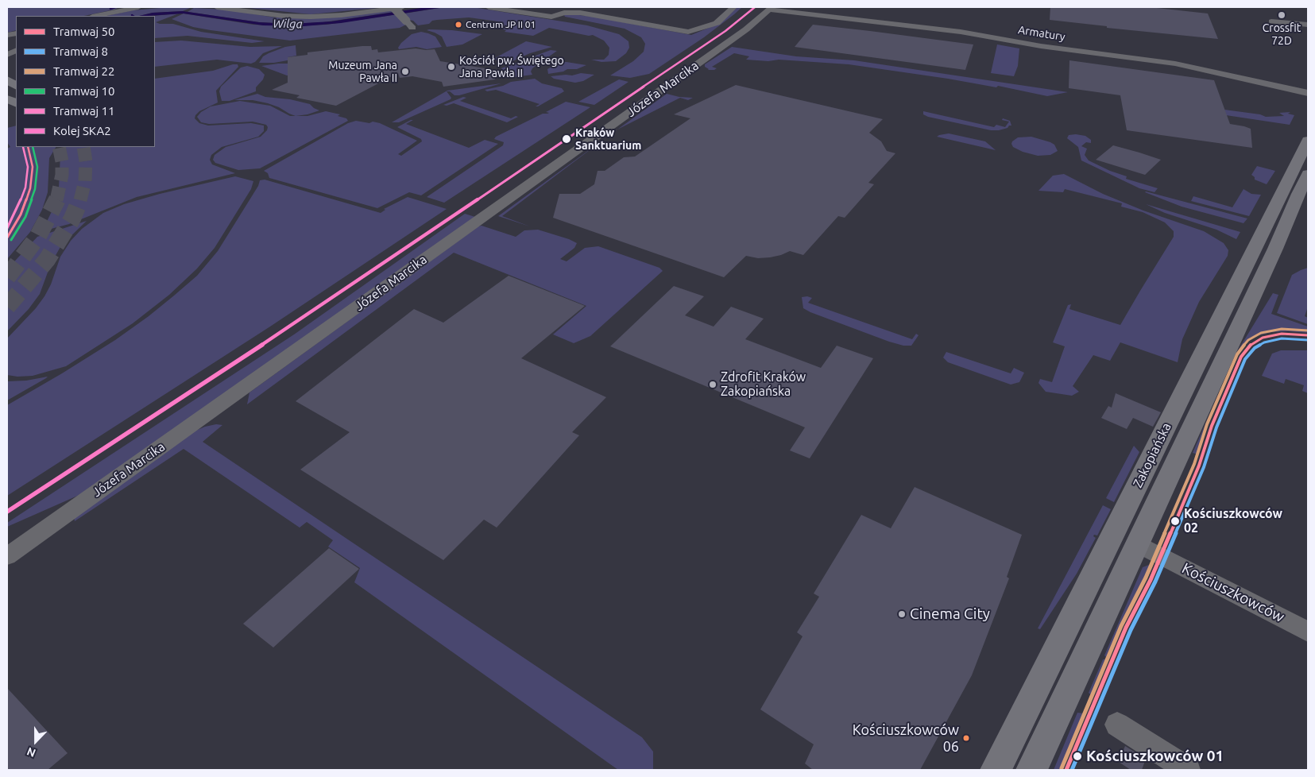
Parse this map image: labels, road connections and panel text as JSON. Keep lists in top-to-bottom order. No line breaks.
{"streets":{"main road":["Zakopiańska"],"street":["Armatury","Józefa Marcika","Kościuszkowców"]},"crossings":[["Armatury","Józefa Marcika"],["Zakopiańska","Kościuszkowców"]],"water":["Wilga"],"places":["Crossfit 72D","Centrum JP II 01","Kościół pw. Świętego Jana Pawła II","Muzeum Jana Pawła II","Kraków Sanktuarium","Zdrofit Kraków Zakopiańska","Kościuszkowców 02","Cinema City","Kościuszkowców 06","Kościuszkowców 01"],"lines":["rail line SKA2","tram line 50","tram line 10","tram line 11","tram line 22","tram line 8"],"legend":["Tramwaj 50","Tramwaj 8","Tramwaj 22","Tramwaj 10","Tramwaj 11","Kolej SKA2"],"north":"bottom"}
